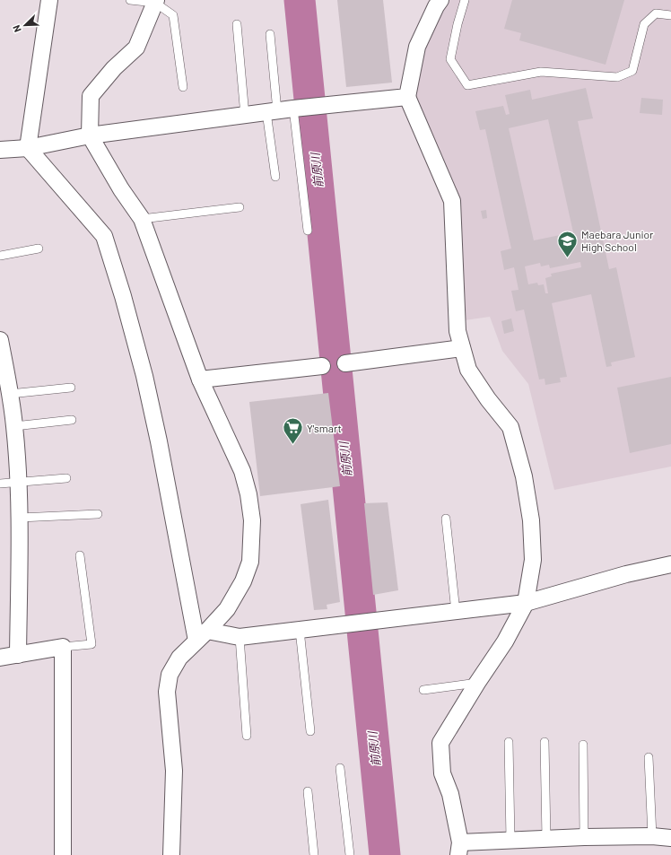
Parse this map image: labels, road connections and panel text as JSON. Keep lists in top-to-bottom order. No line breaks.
{"water":["前原川"],"places":{"school or university":["Maebara Junior High School"],"supermarket":["Y'smart"]},"north":"bottom left"}
